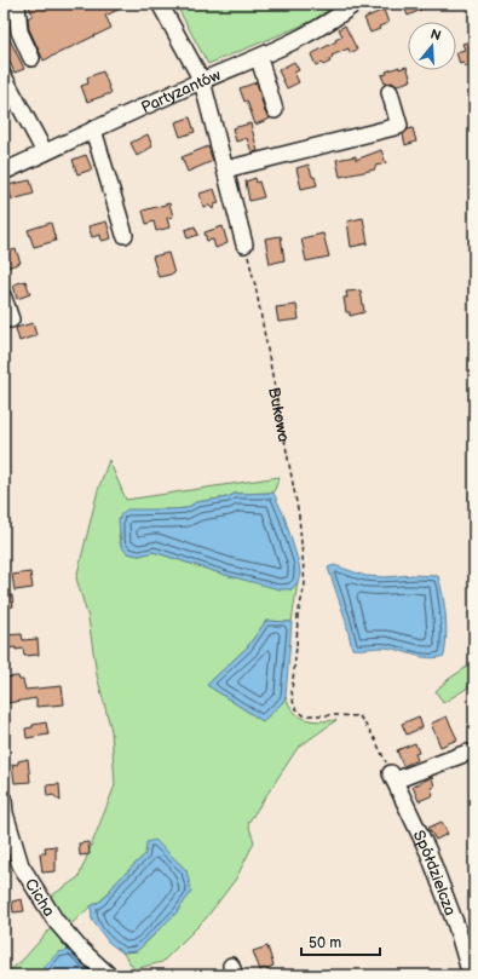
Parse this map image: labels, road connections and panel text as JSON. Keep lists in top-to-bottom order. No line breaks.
{"streets":{"street":["Partyzantów","Spółdzielcza","Cicha"],"path":["Bukowa"]},"crossings":[["Bukowa","Spółdzielcza"]],"scale_bar":"50 m","north":"top"}
